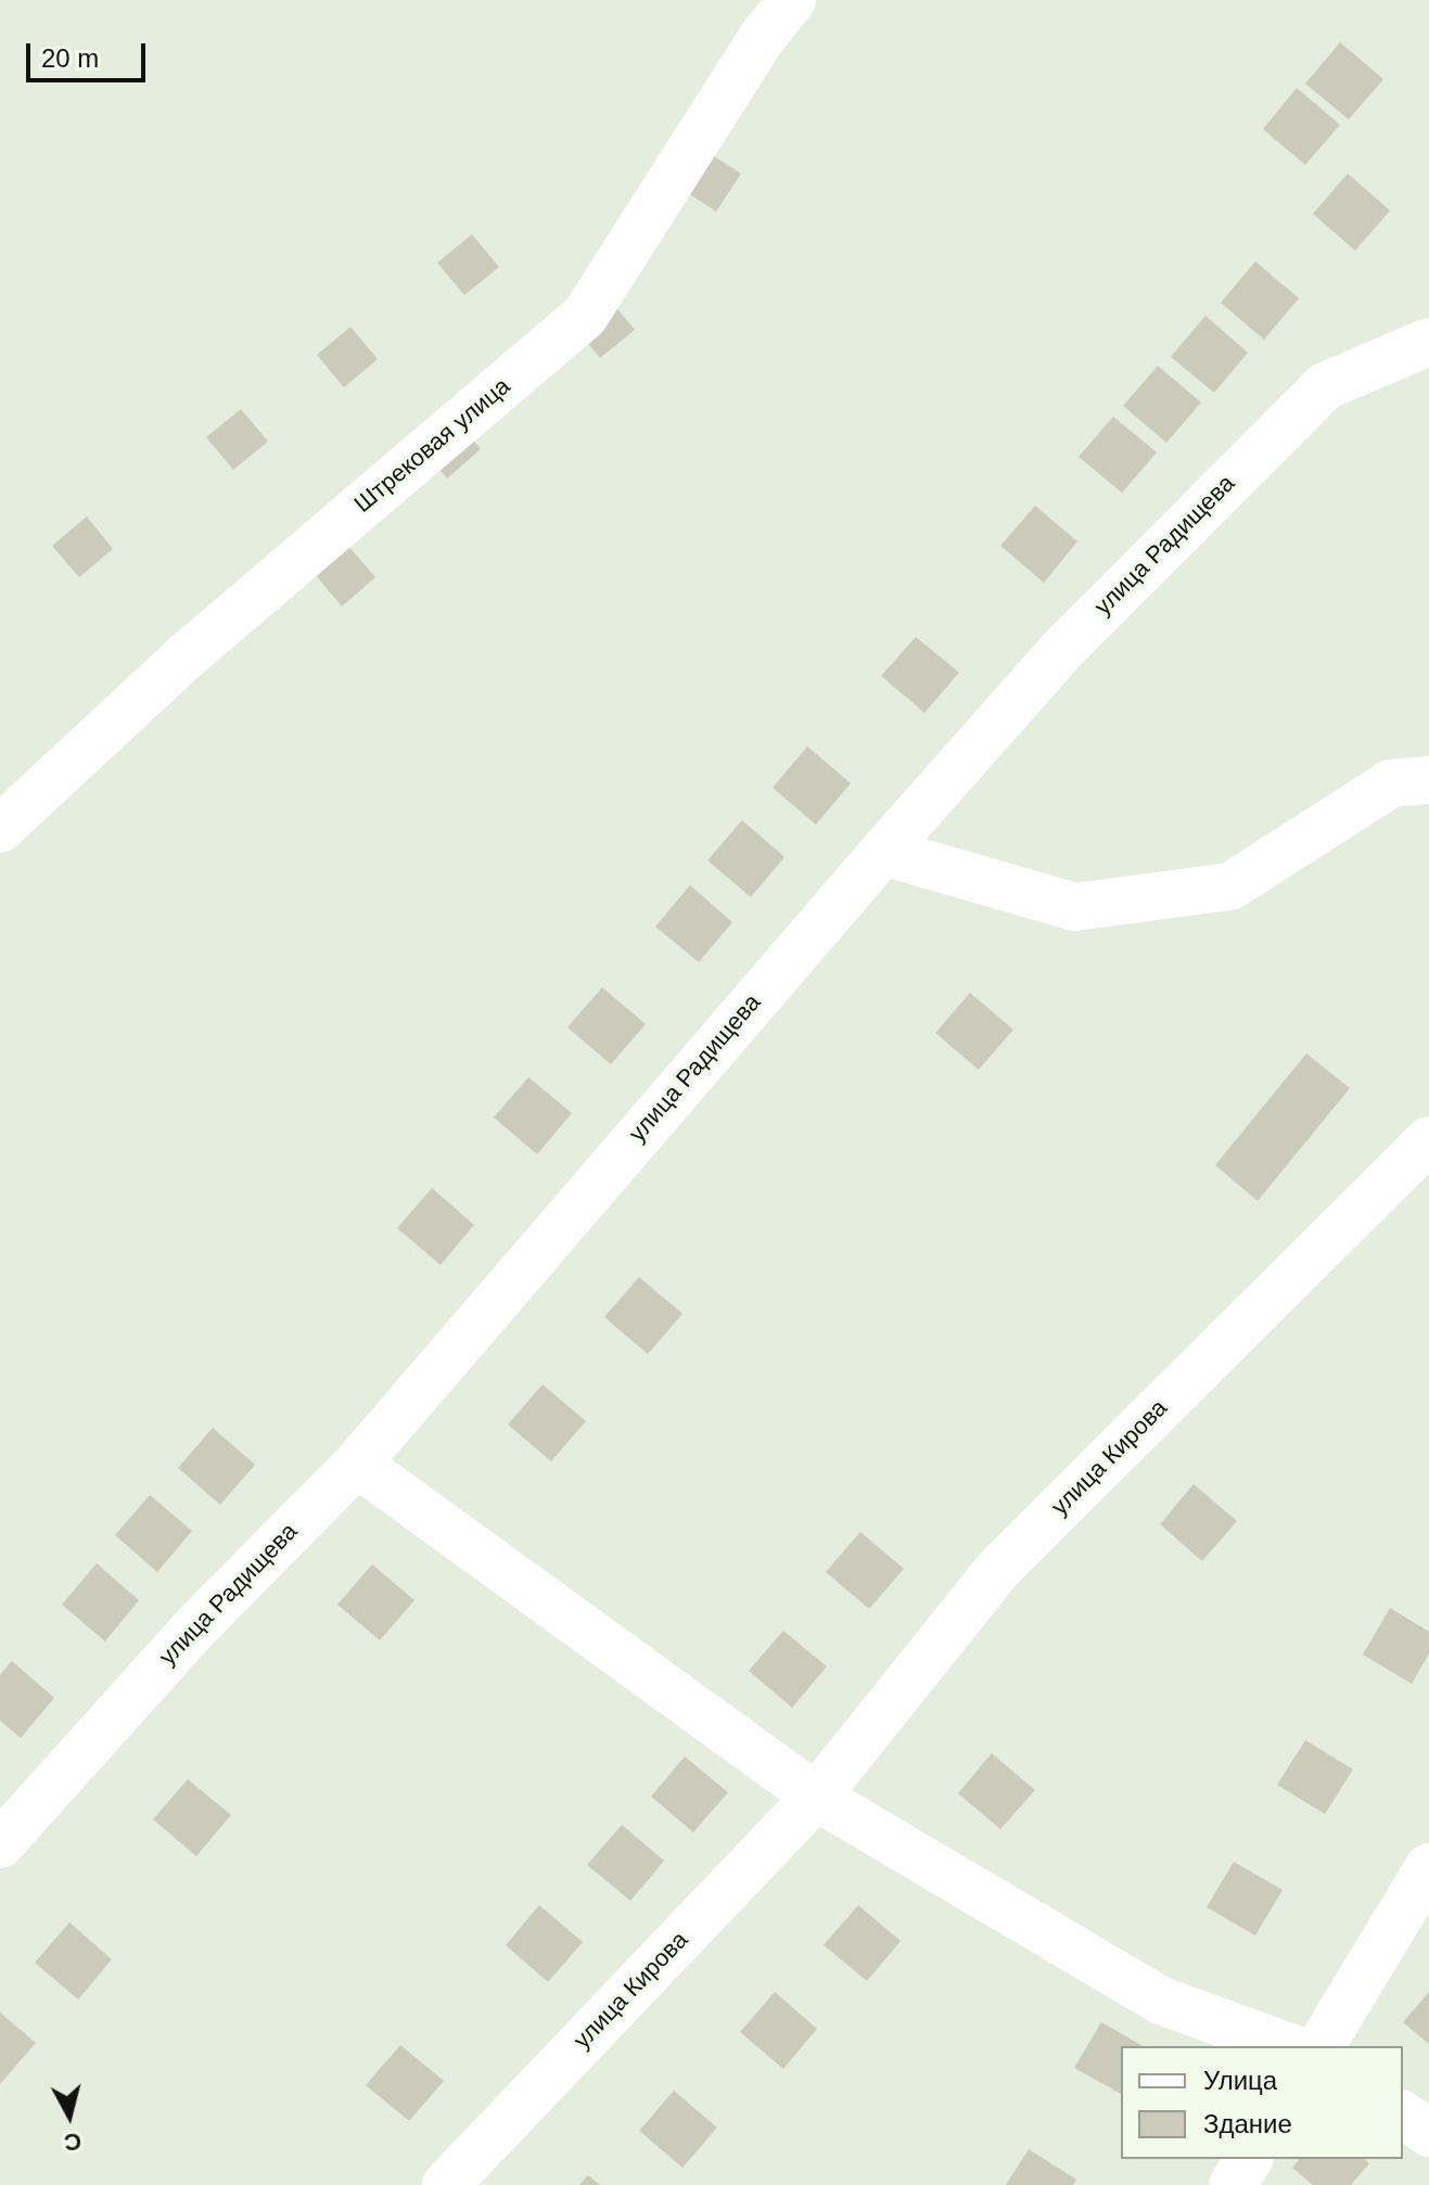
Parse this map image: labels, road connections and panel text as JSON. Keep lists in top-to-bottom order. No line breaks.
{"streets":{"street":["Штрековая улица","улица Радищева","улица Кирова"]},"legend":["Улица","Здание"],"scale_bar":"20 m","north":"bottom"}
